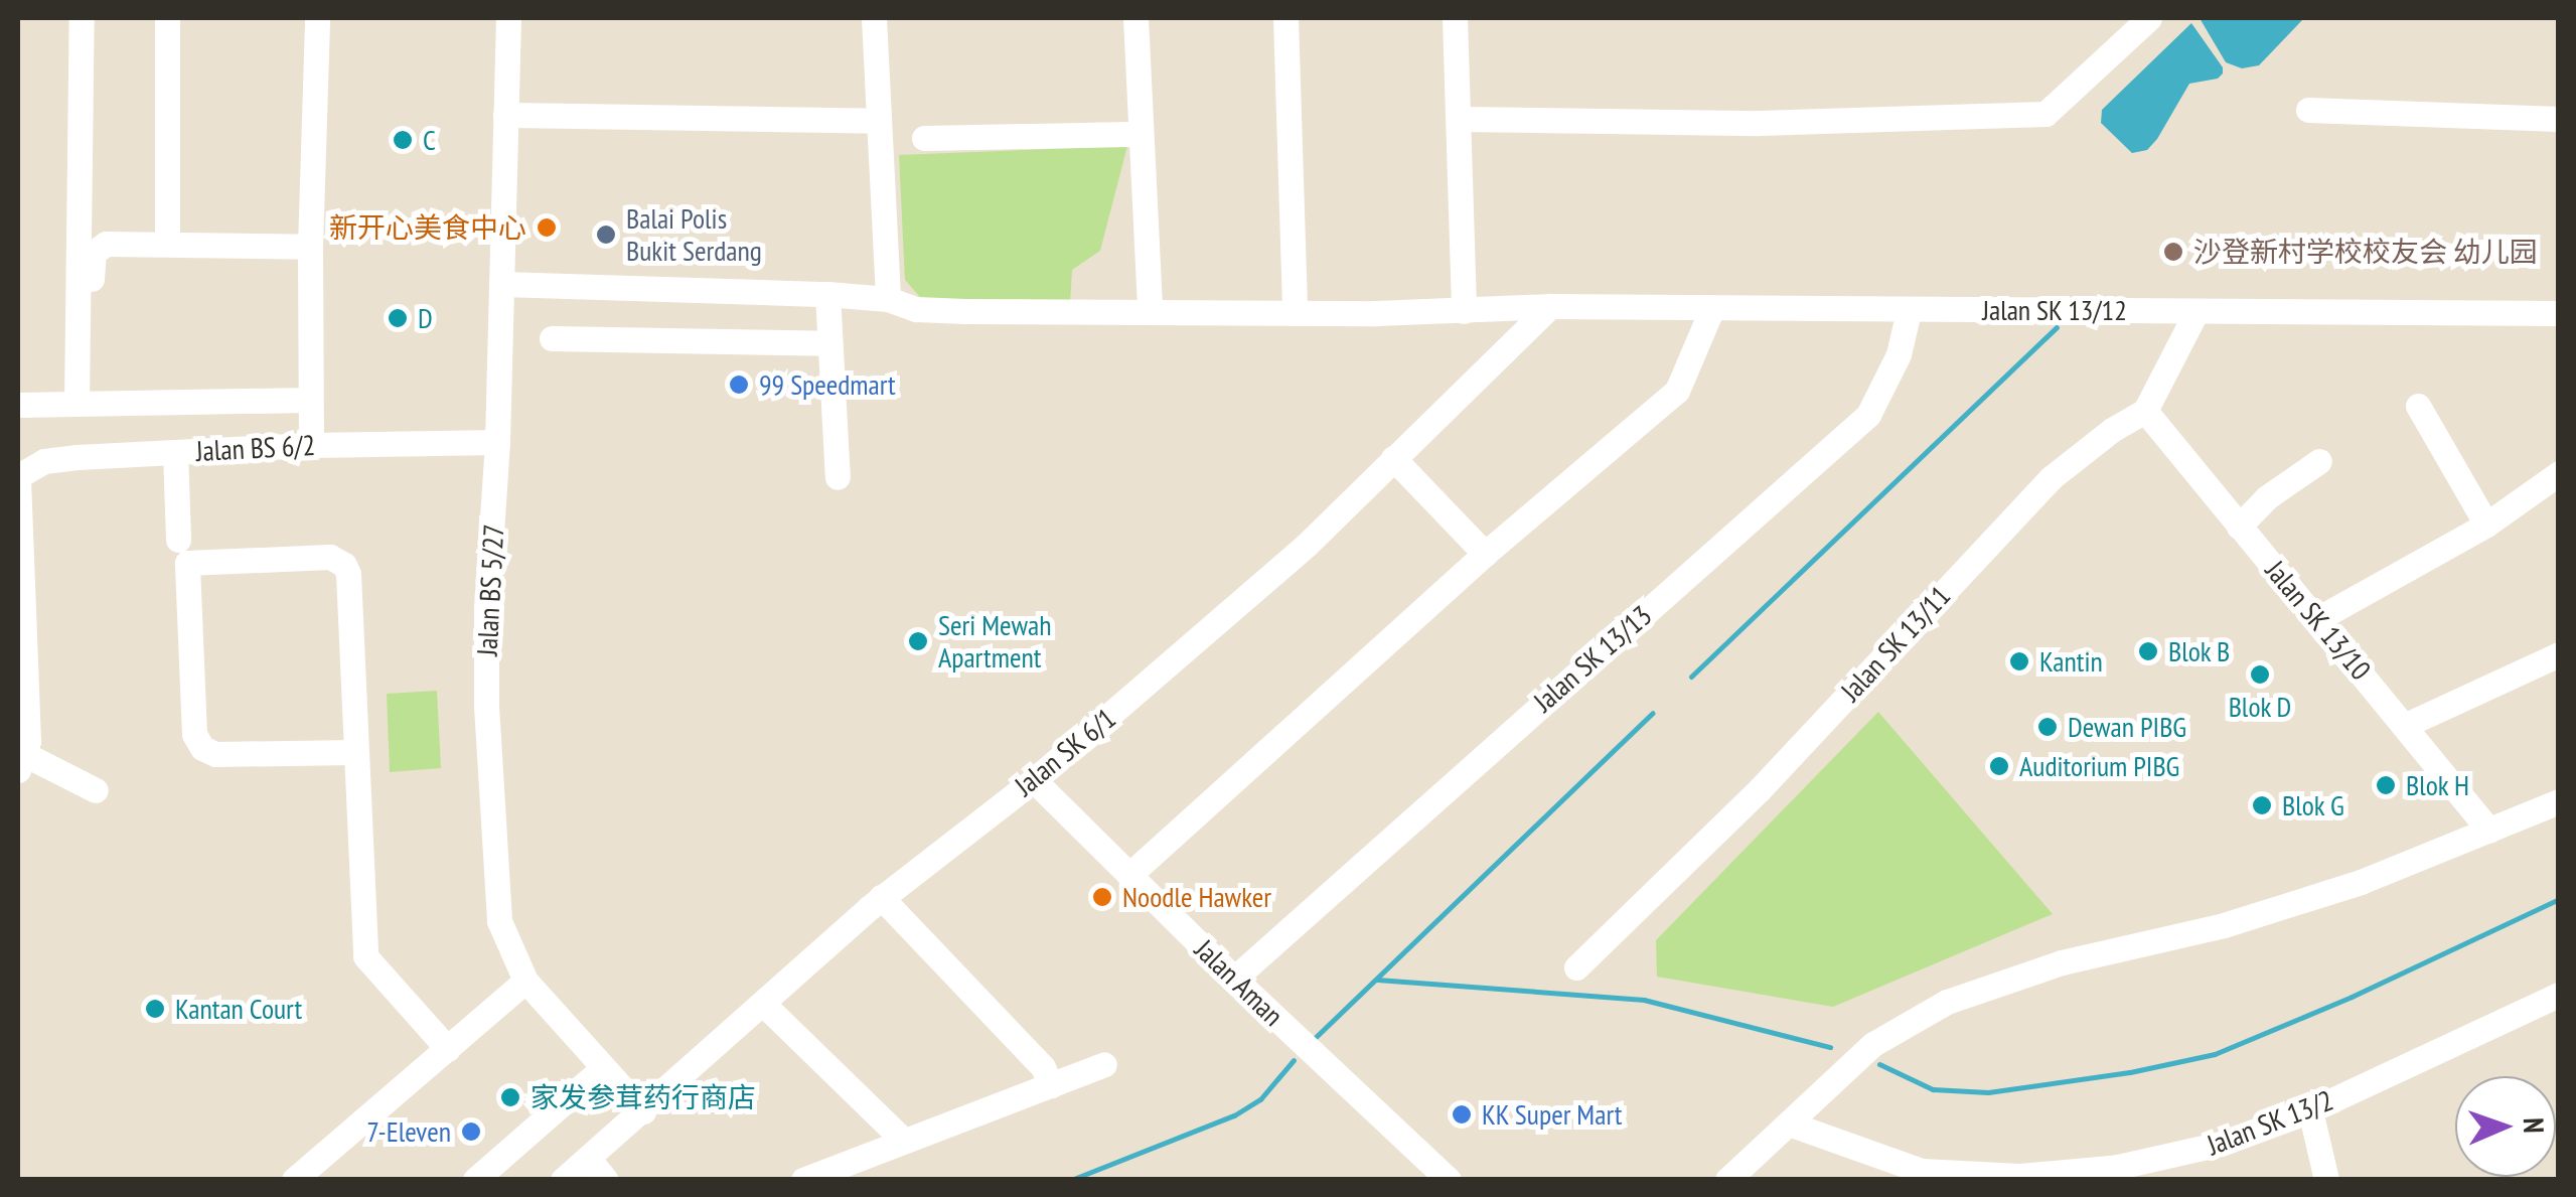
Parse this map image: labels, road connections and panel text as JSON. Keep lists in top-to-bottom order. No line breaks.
{"streets":{"street":["Jalan SK 13/12","Jalan BS 6/2","Jalan BS 5/27","Jalan SK 13/10","Jalan SK 13/11","Jalan SK 13/13","Jalan SK 6/1","Jalan Aman","Jalan SK 13/2"]},"crossings":[["Jalan SK 13/12","Jalan BS 5/27"],["Jalan SK 13/12","Jalan SK 13/13"],["Jalan SK 13/12","Jalan SK 6/1"],["Jalan BS 6/2","Jalan BS 5/27"],["Jalan BS 5/27","Jalan SK 6/1"],["Jalan SK 13/10","Jalan SK 13/11"],["Jalan SK 13/13","Jalan Aman"],["Jalan SK 6/1","Jalan Aman"]],"places":["C","新开心美食中心","Balai Polis Bukit Serdang","沙登新村学校校友会 幼儿园","D","99 Speedmart","Seri Mewah Apartment","Blok B","Kantin","Blok D","Dewan PIBG","Auditorium PIBG","Blok H","Blok G","Noodle Hawker","Kantan Court","家发参茸药行商店","KK Super Mart","7-Eleven"],"north":"right"}
